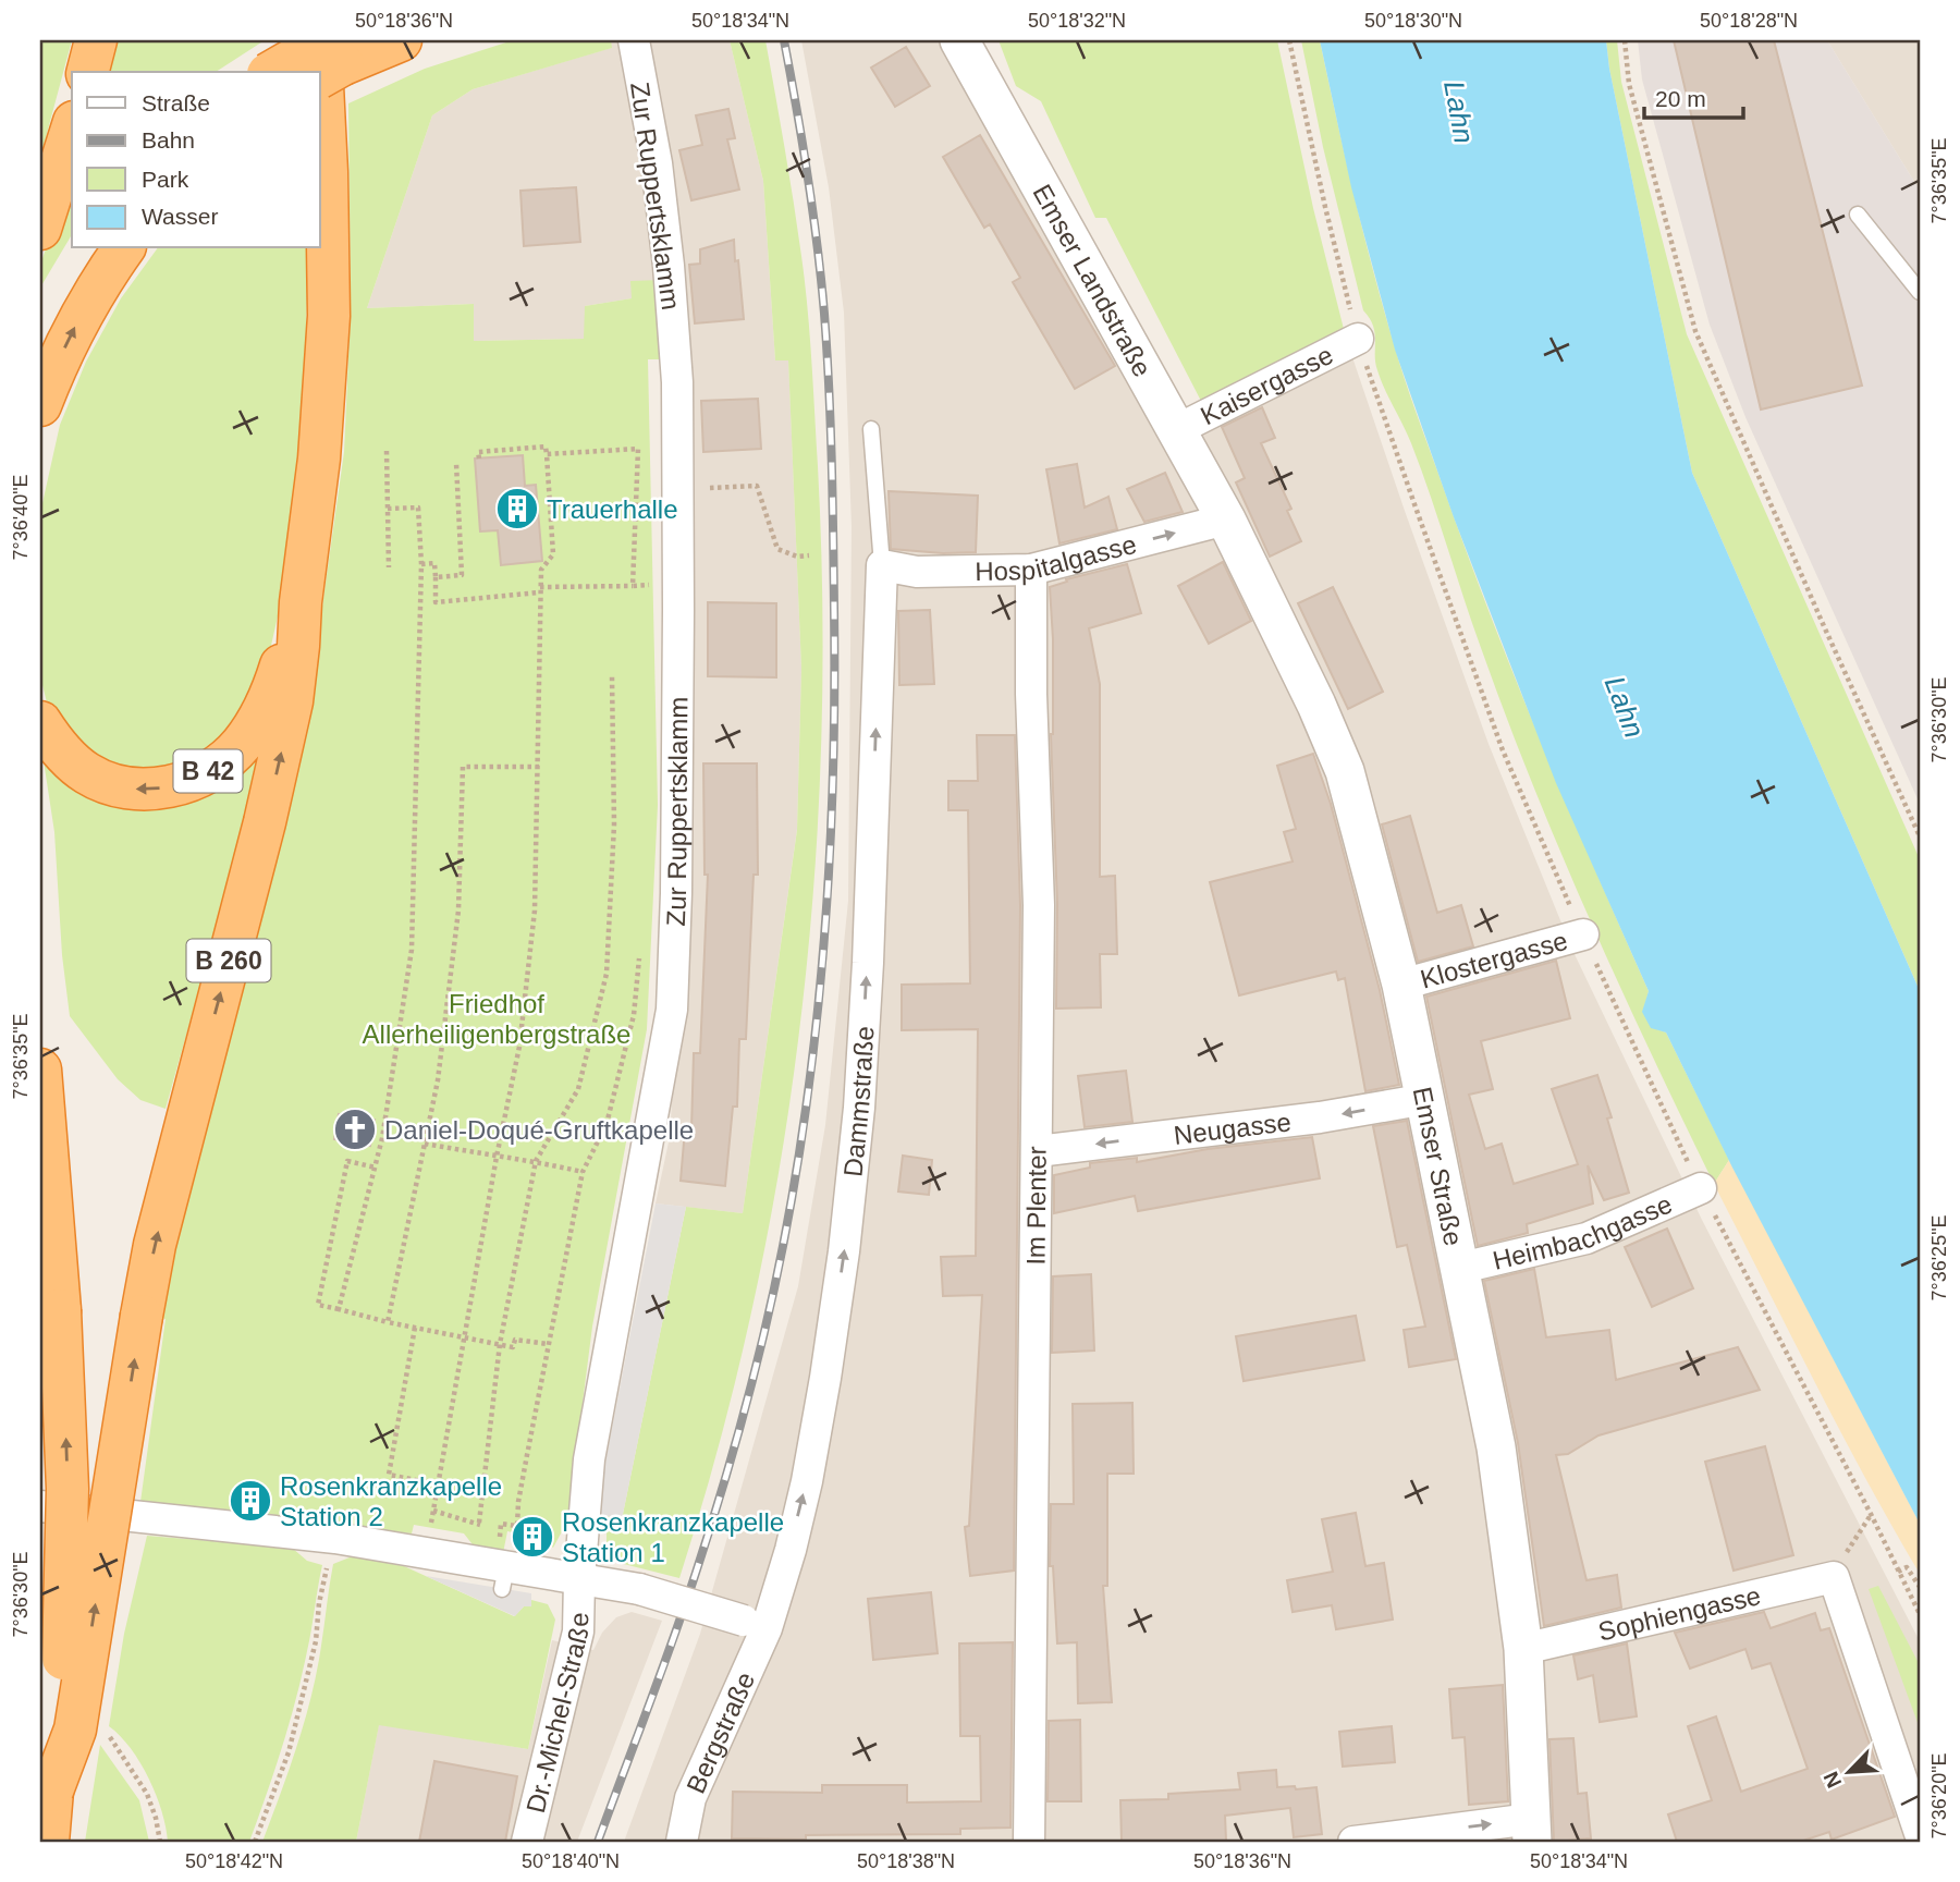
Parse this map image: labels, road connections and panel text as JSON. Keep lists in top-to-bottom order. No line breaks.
{"streets":{"highway":["B 42","B 260"],"street":["Zur Ruppertsklamm","Emser Landstraße","Kaisergasse","Hospitalgasse","Klostergasse","Dammstraße","Neugasse","Emser Straße","Im Plenter","Heimbachgasse","Sophiengasse","Dr.-Michel-Straße","Bergstraße"]},"crossings":[["Zur Ruppertsklamm","Dr.-Michel-Straße"],["Emser Landstraße","Kaisergasse"],["Emser Landstraße","Hospitalgasse"],["Emser Landstraße","Emser Straße"],["Hospitalgasse","Dammstraße"],["Hospitalgasse","Emser Straße"],["Hospitalgasse","Im Plenter"],["B 42","B 260"],["Klostergasse","Emser Straße"],["Dammstraße","Bergstraße"],["Neugasse","Emser Straße"],["Neugasse","Im Plenter"],["Emser Straße","Heimbachgasse"],["Emser Straße","Sophiengasse"]],"one_way":["Hospitalgasse","Dammstraße","Neugasse"],"water":["Lahn"],"parks":["Friedhof Allerheiligenbergstraße"],"places":{"building":["Trauerhalle","Rosenkranzkapelle Station 2","Rosenkranzkapelle Station 1"],"church":["Daniel-Doqué-Gruftkapelle"]},"legend":["Straße","Bahn","Park","Wasser"],"scale_bar":"20 m","north":"bottom left","coordinates":["50°18'36\"N","50°18'34\"N","50°18'32\"N","50°18'30\"N","50°18'28\"N","7°36'35\"E","7°36'40\"E","7°36'30\"E","7°36'25\"E","7°36'20\"E","50°18'42\"N","50°18'40\"N","50°18'38\"N"]}
